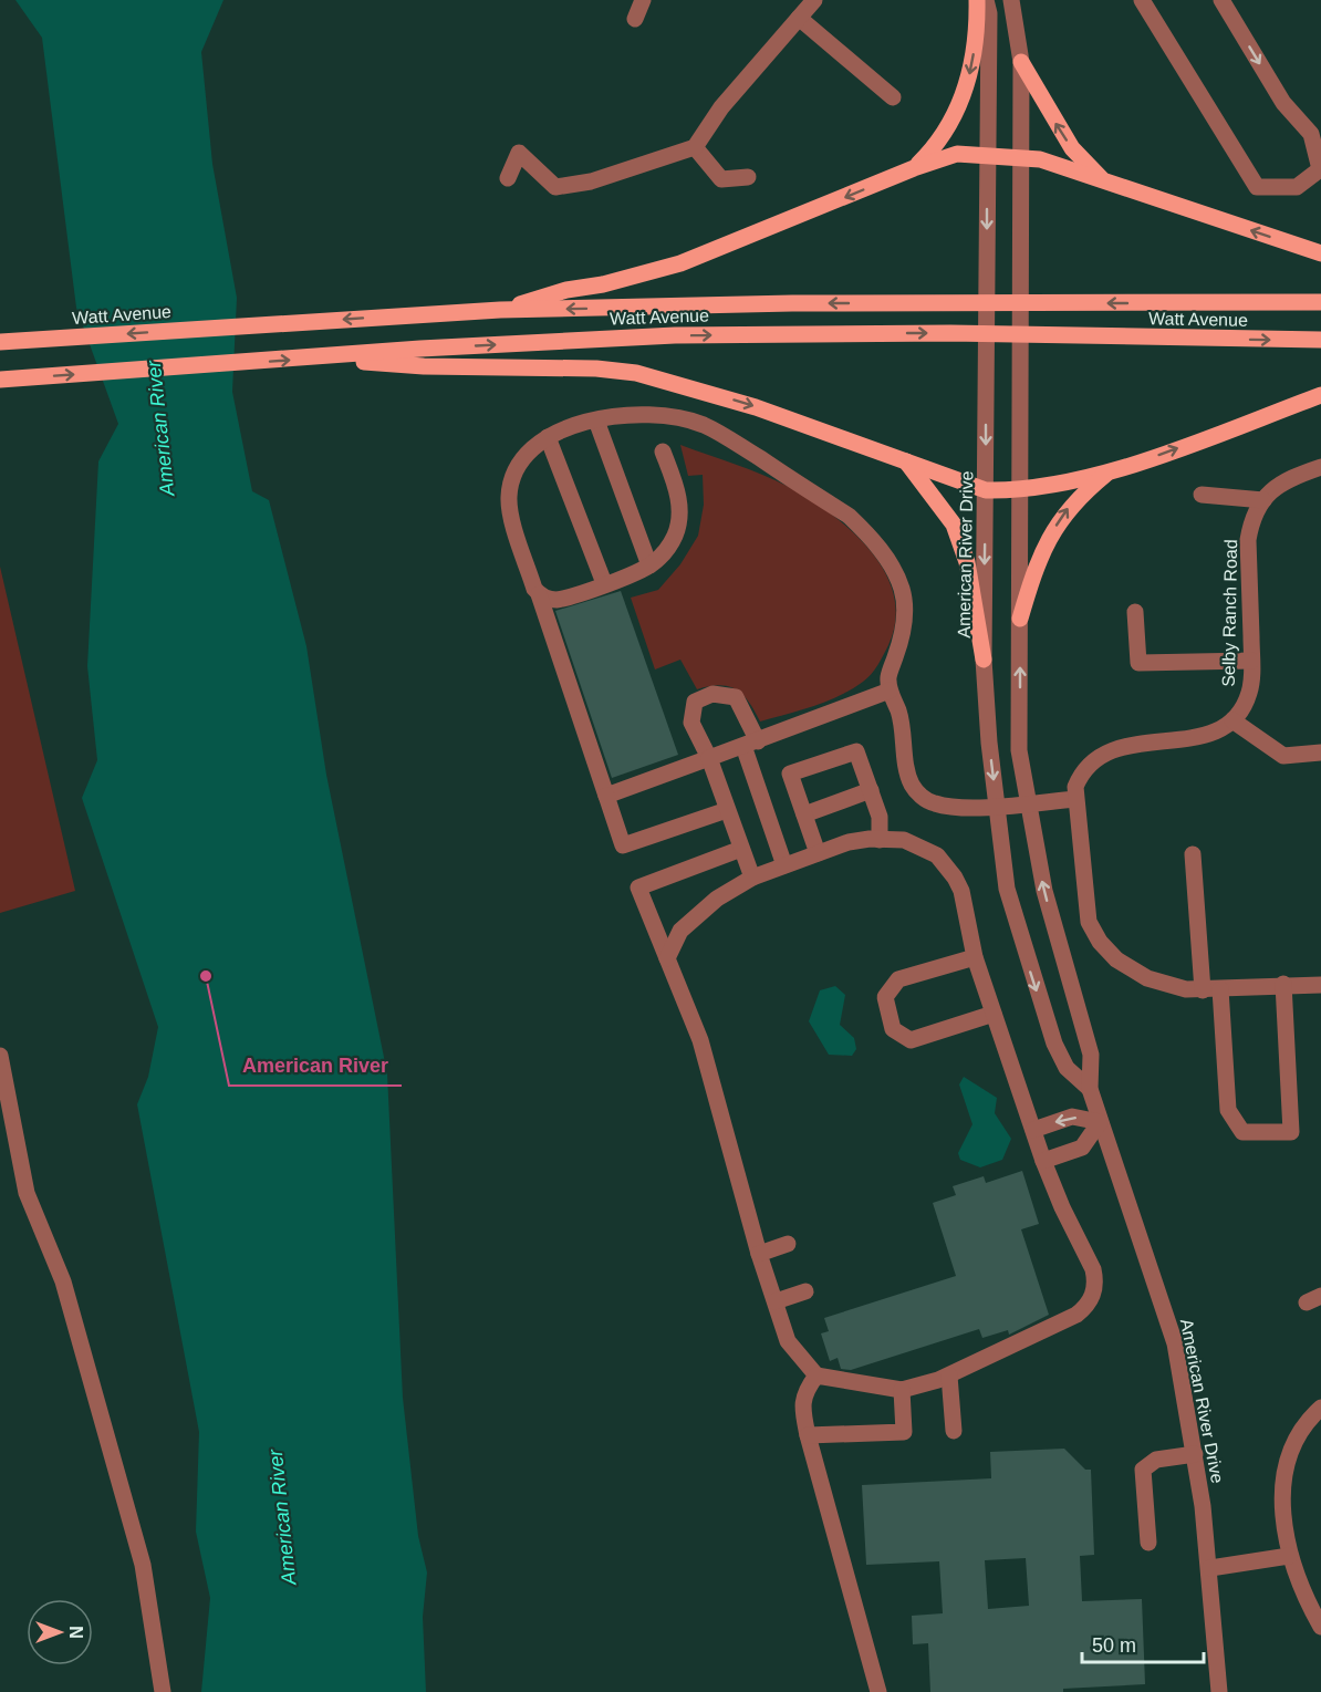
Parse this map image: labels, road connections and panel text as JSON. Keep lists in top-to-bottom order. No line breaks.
{"streets":{"main road":["Watt Avenue"],"street":["American River Drive","Selby Ranch Road"]},"water":["American River"],"places":["American River"],"scale_bar":"50 m","north":"right"}
